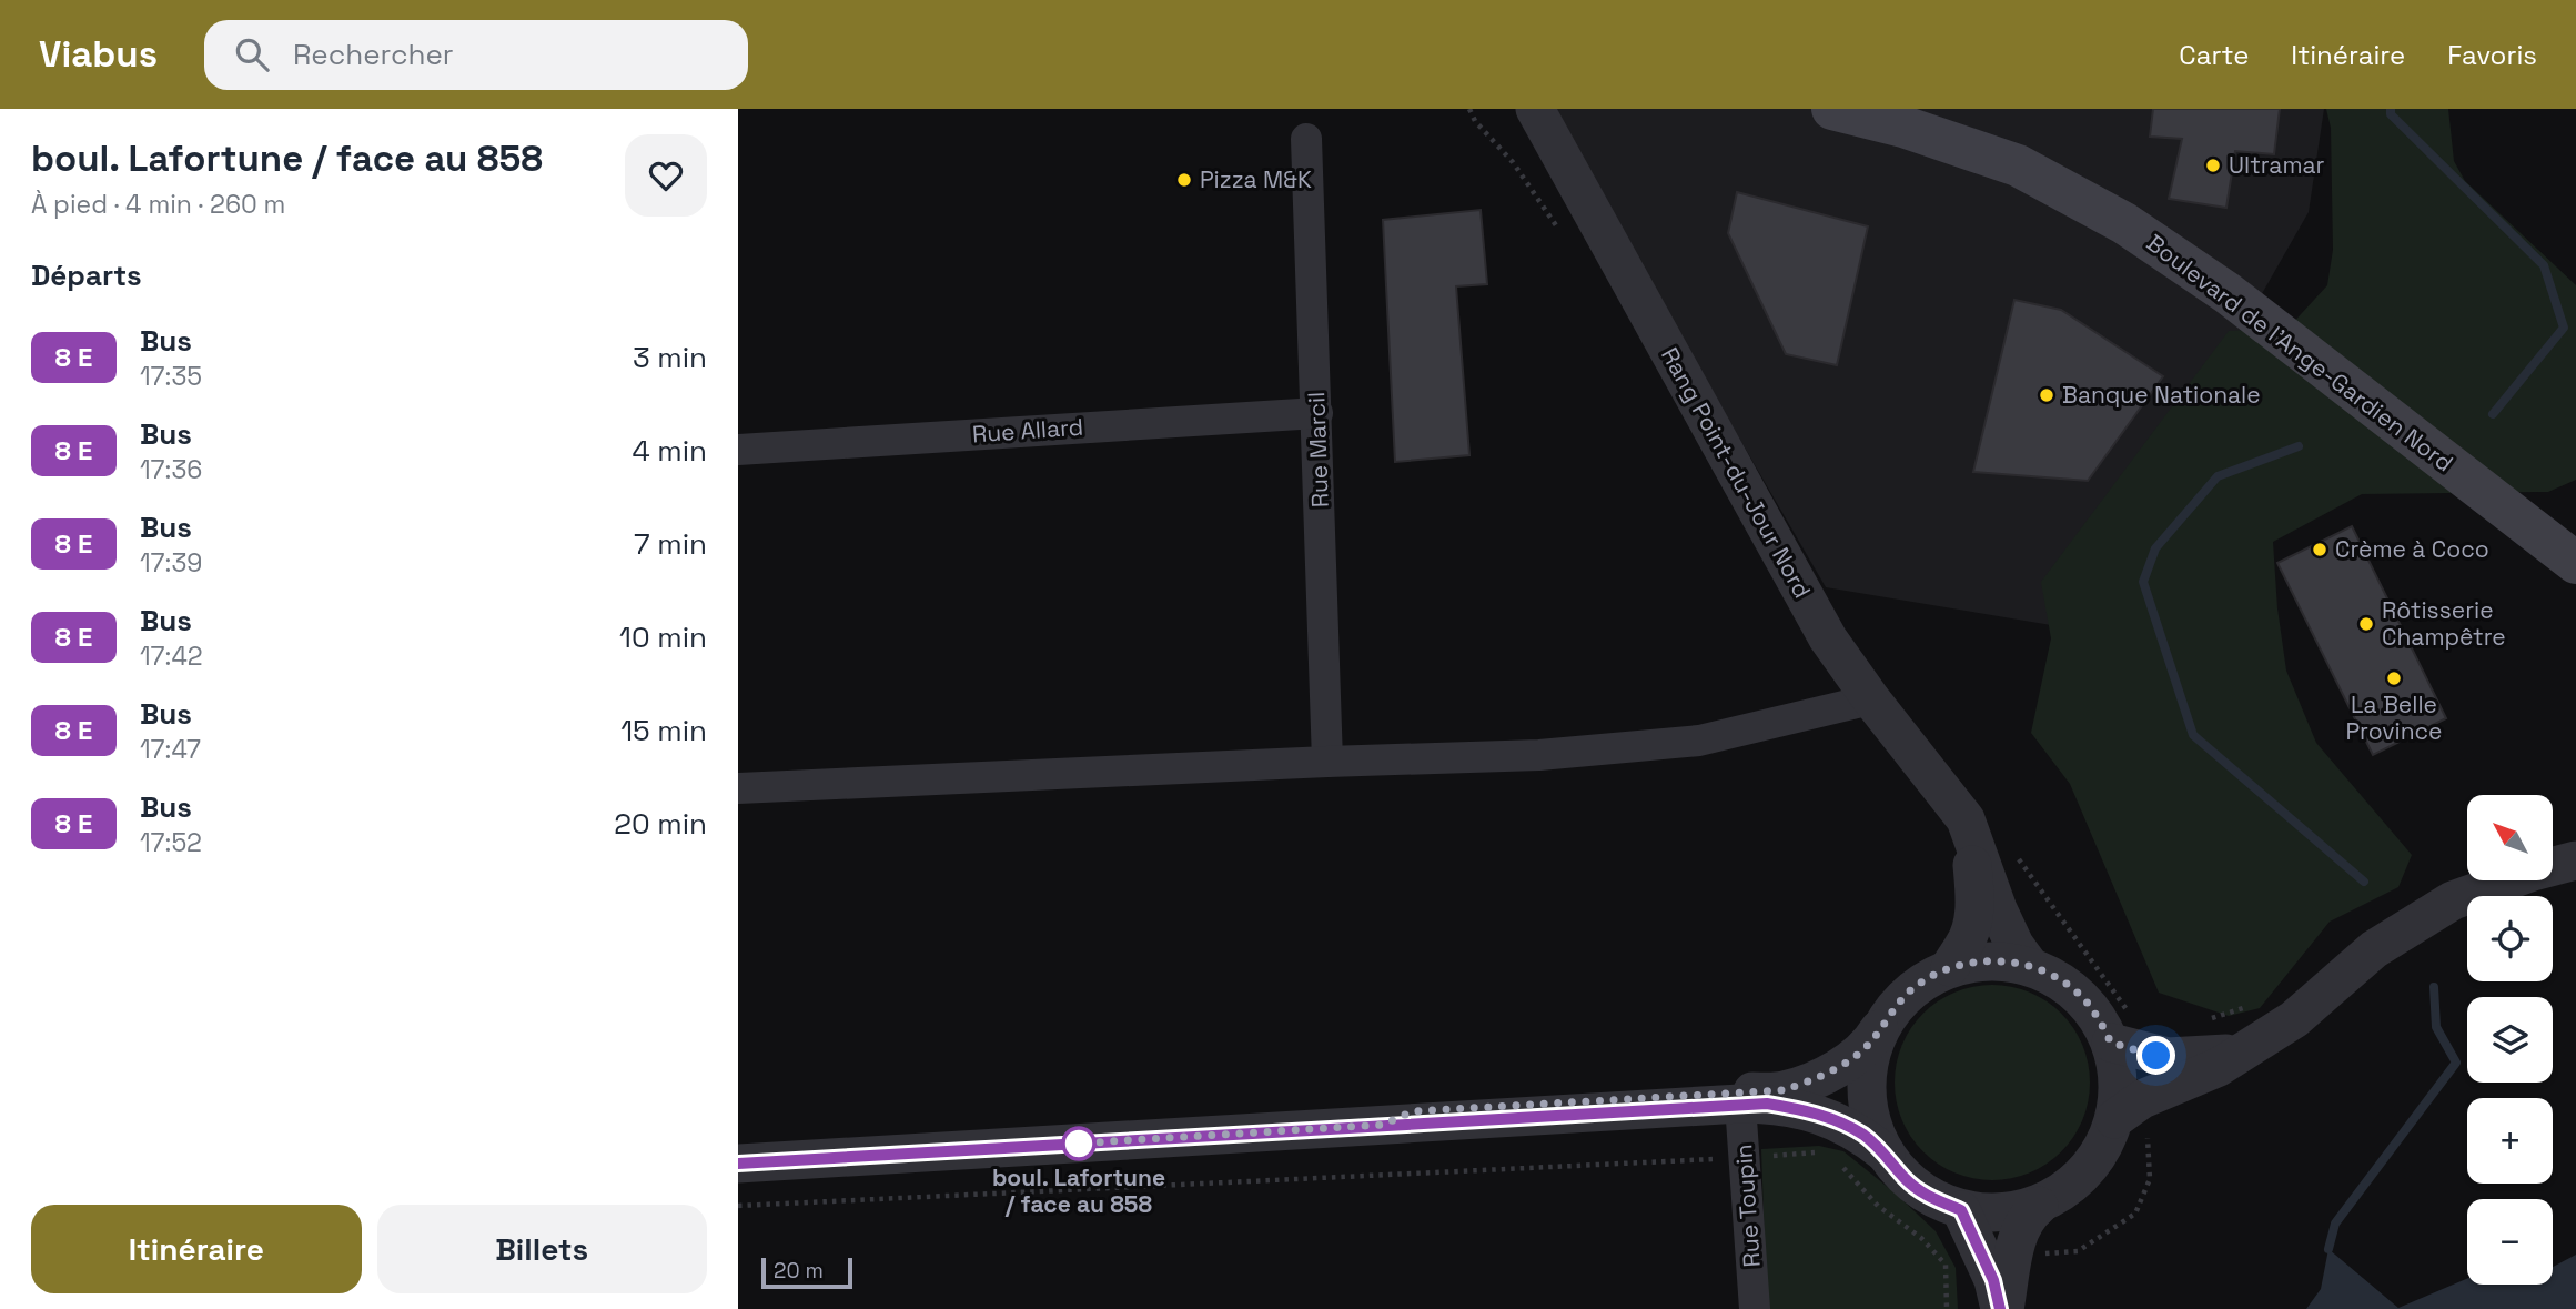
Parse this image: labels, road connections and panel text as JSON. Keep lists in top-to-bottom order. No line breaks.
{"streets":{"main road":["Boulevard de l'Ange-Gardien Nord"],"street":["Rue Allard","Rue Marcil","Rang Point-du-Jour Nord","Rue Toupin"]},"crossings":[["Rue Allard","Rue Marcil"]],"places":["Ultramar","Pizza M&K","Banque Nationale","Crème à Coco","Rôtisserie Champêtre","La Belle Province","boul. Lafortune / face au 858"],"scale_bar":"20 m","north":"top left","page":{"header":"Viabus","search":"Rechercher","nav":["Carte","Itinéraire","Favoris"],"heading":[["boul. Lafortune / face au 858","À pied · 4 min · 260 m"],"Départs"],"list":[{"mark":"8 E","name":"Bus","note":"17:35","value":"3 min"},{"mark":"8 E","name":"Bus","note":"17:36","value":"4 min"},{"mark":"8 E","name":"Bus","note":"17:39","value":"7 min"},{"mark":"8 E","name":"Bus","note":"17:42","value":"10 min"},{"mark":"8 E","name":"Bus","note":"17:47","value":"15 min"},{"mark":"8 E","name":"Bus","note":"17:52","value":"20 min"}],"map_buttons":["+","−"],"buttons":["Itinéraire","Billets"],"scale":"20 m"}}
